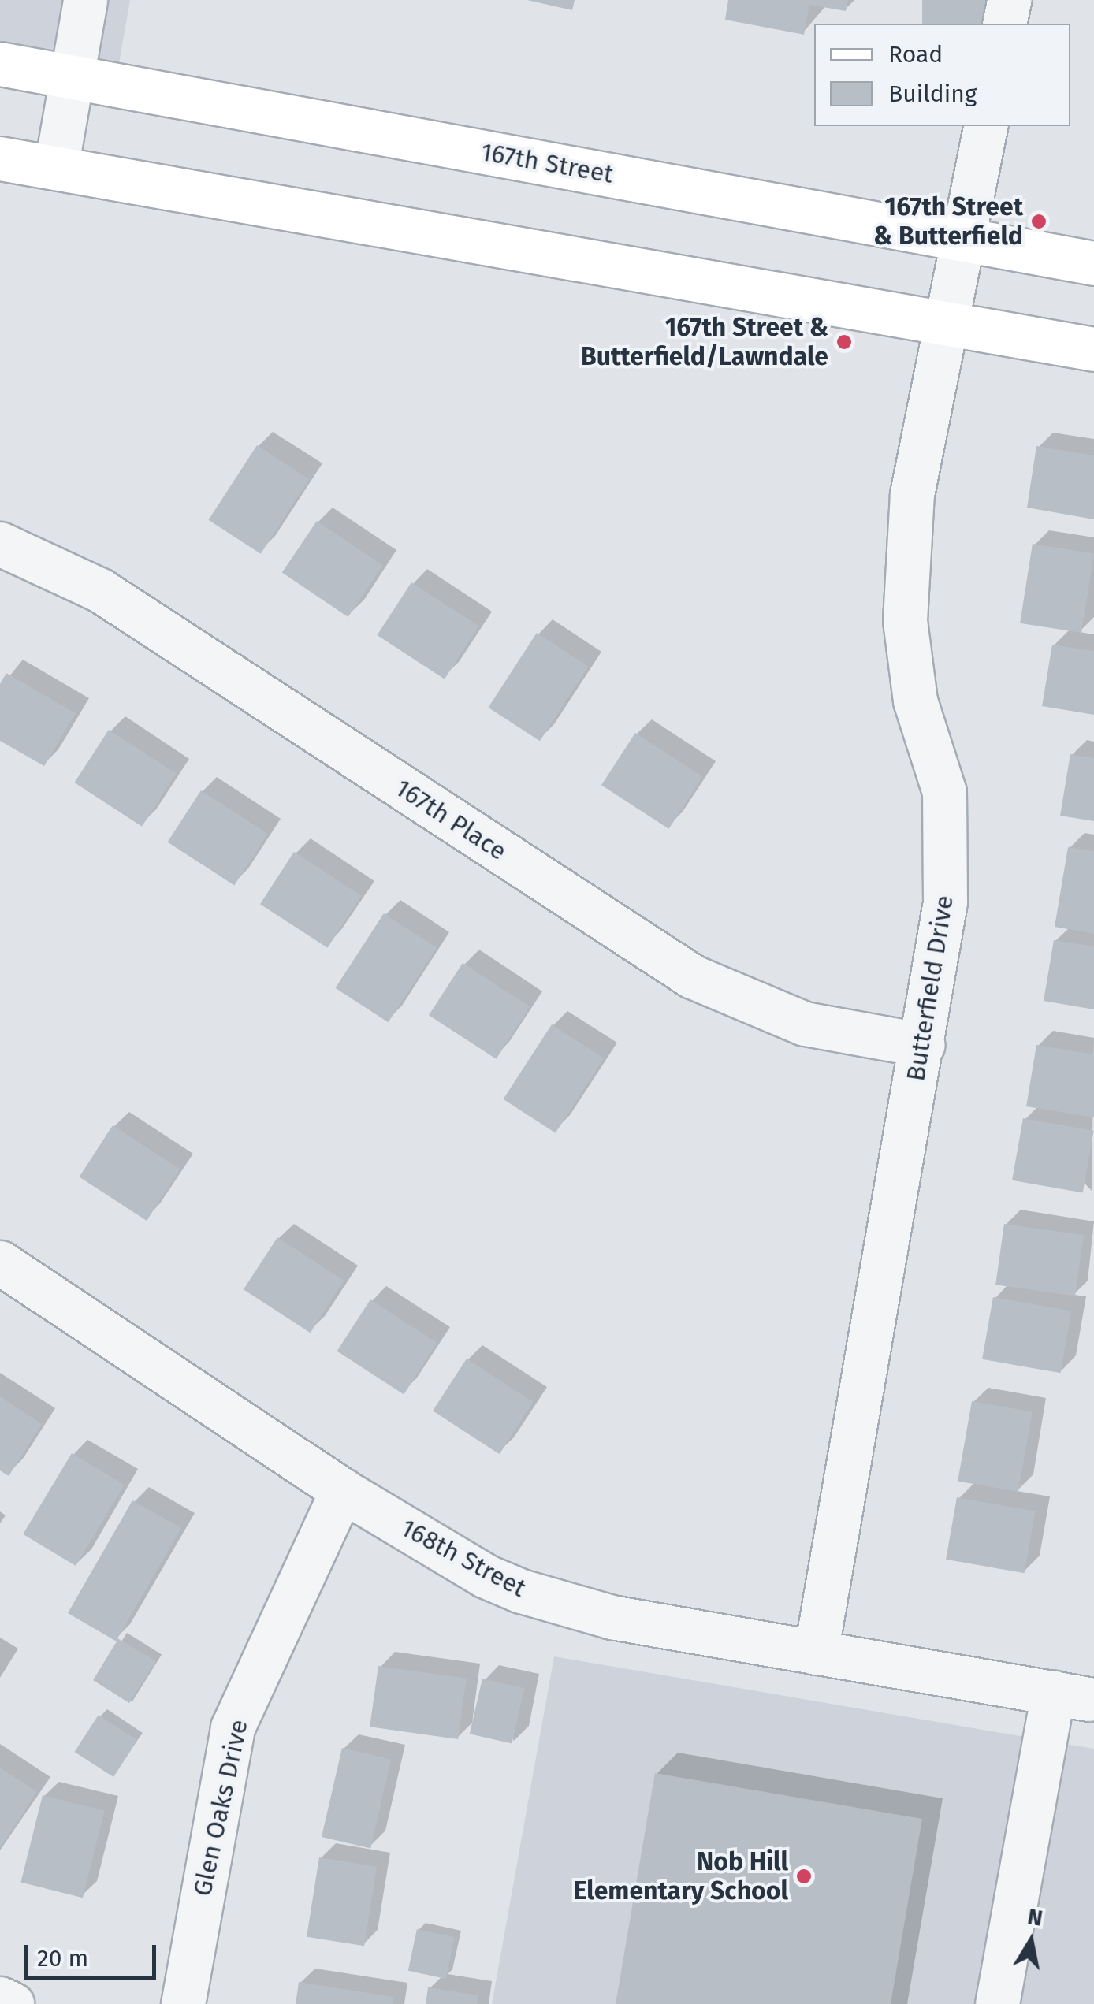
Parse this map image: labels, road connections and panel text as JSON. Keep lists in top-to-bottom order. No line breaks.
{"streets":{"main road":["167th Street"],"street":["167th Place","Butterfield Drive","168th Street","Glen Oaks Drive"]},"crossings":[["167th Street","Butterfield Drive"],["167th Place","Butterfield Drive"],["Butterfield Drive","168th Street"],["168th Street","Glen Oaks Drive"]],"places":["167th Street & Butterfield","167th Street & Butterfield/Lawndale","Nob Hill Elementary School"],"legend":["Road","Building"],"scale_bar":"20 m","north":"top"}
